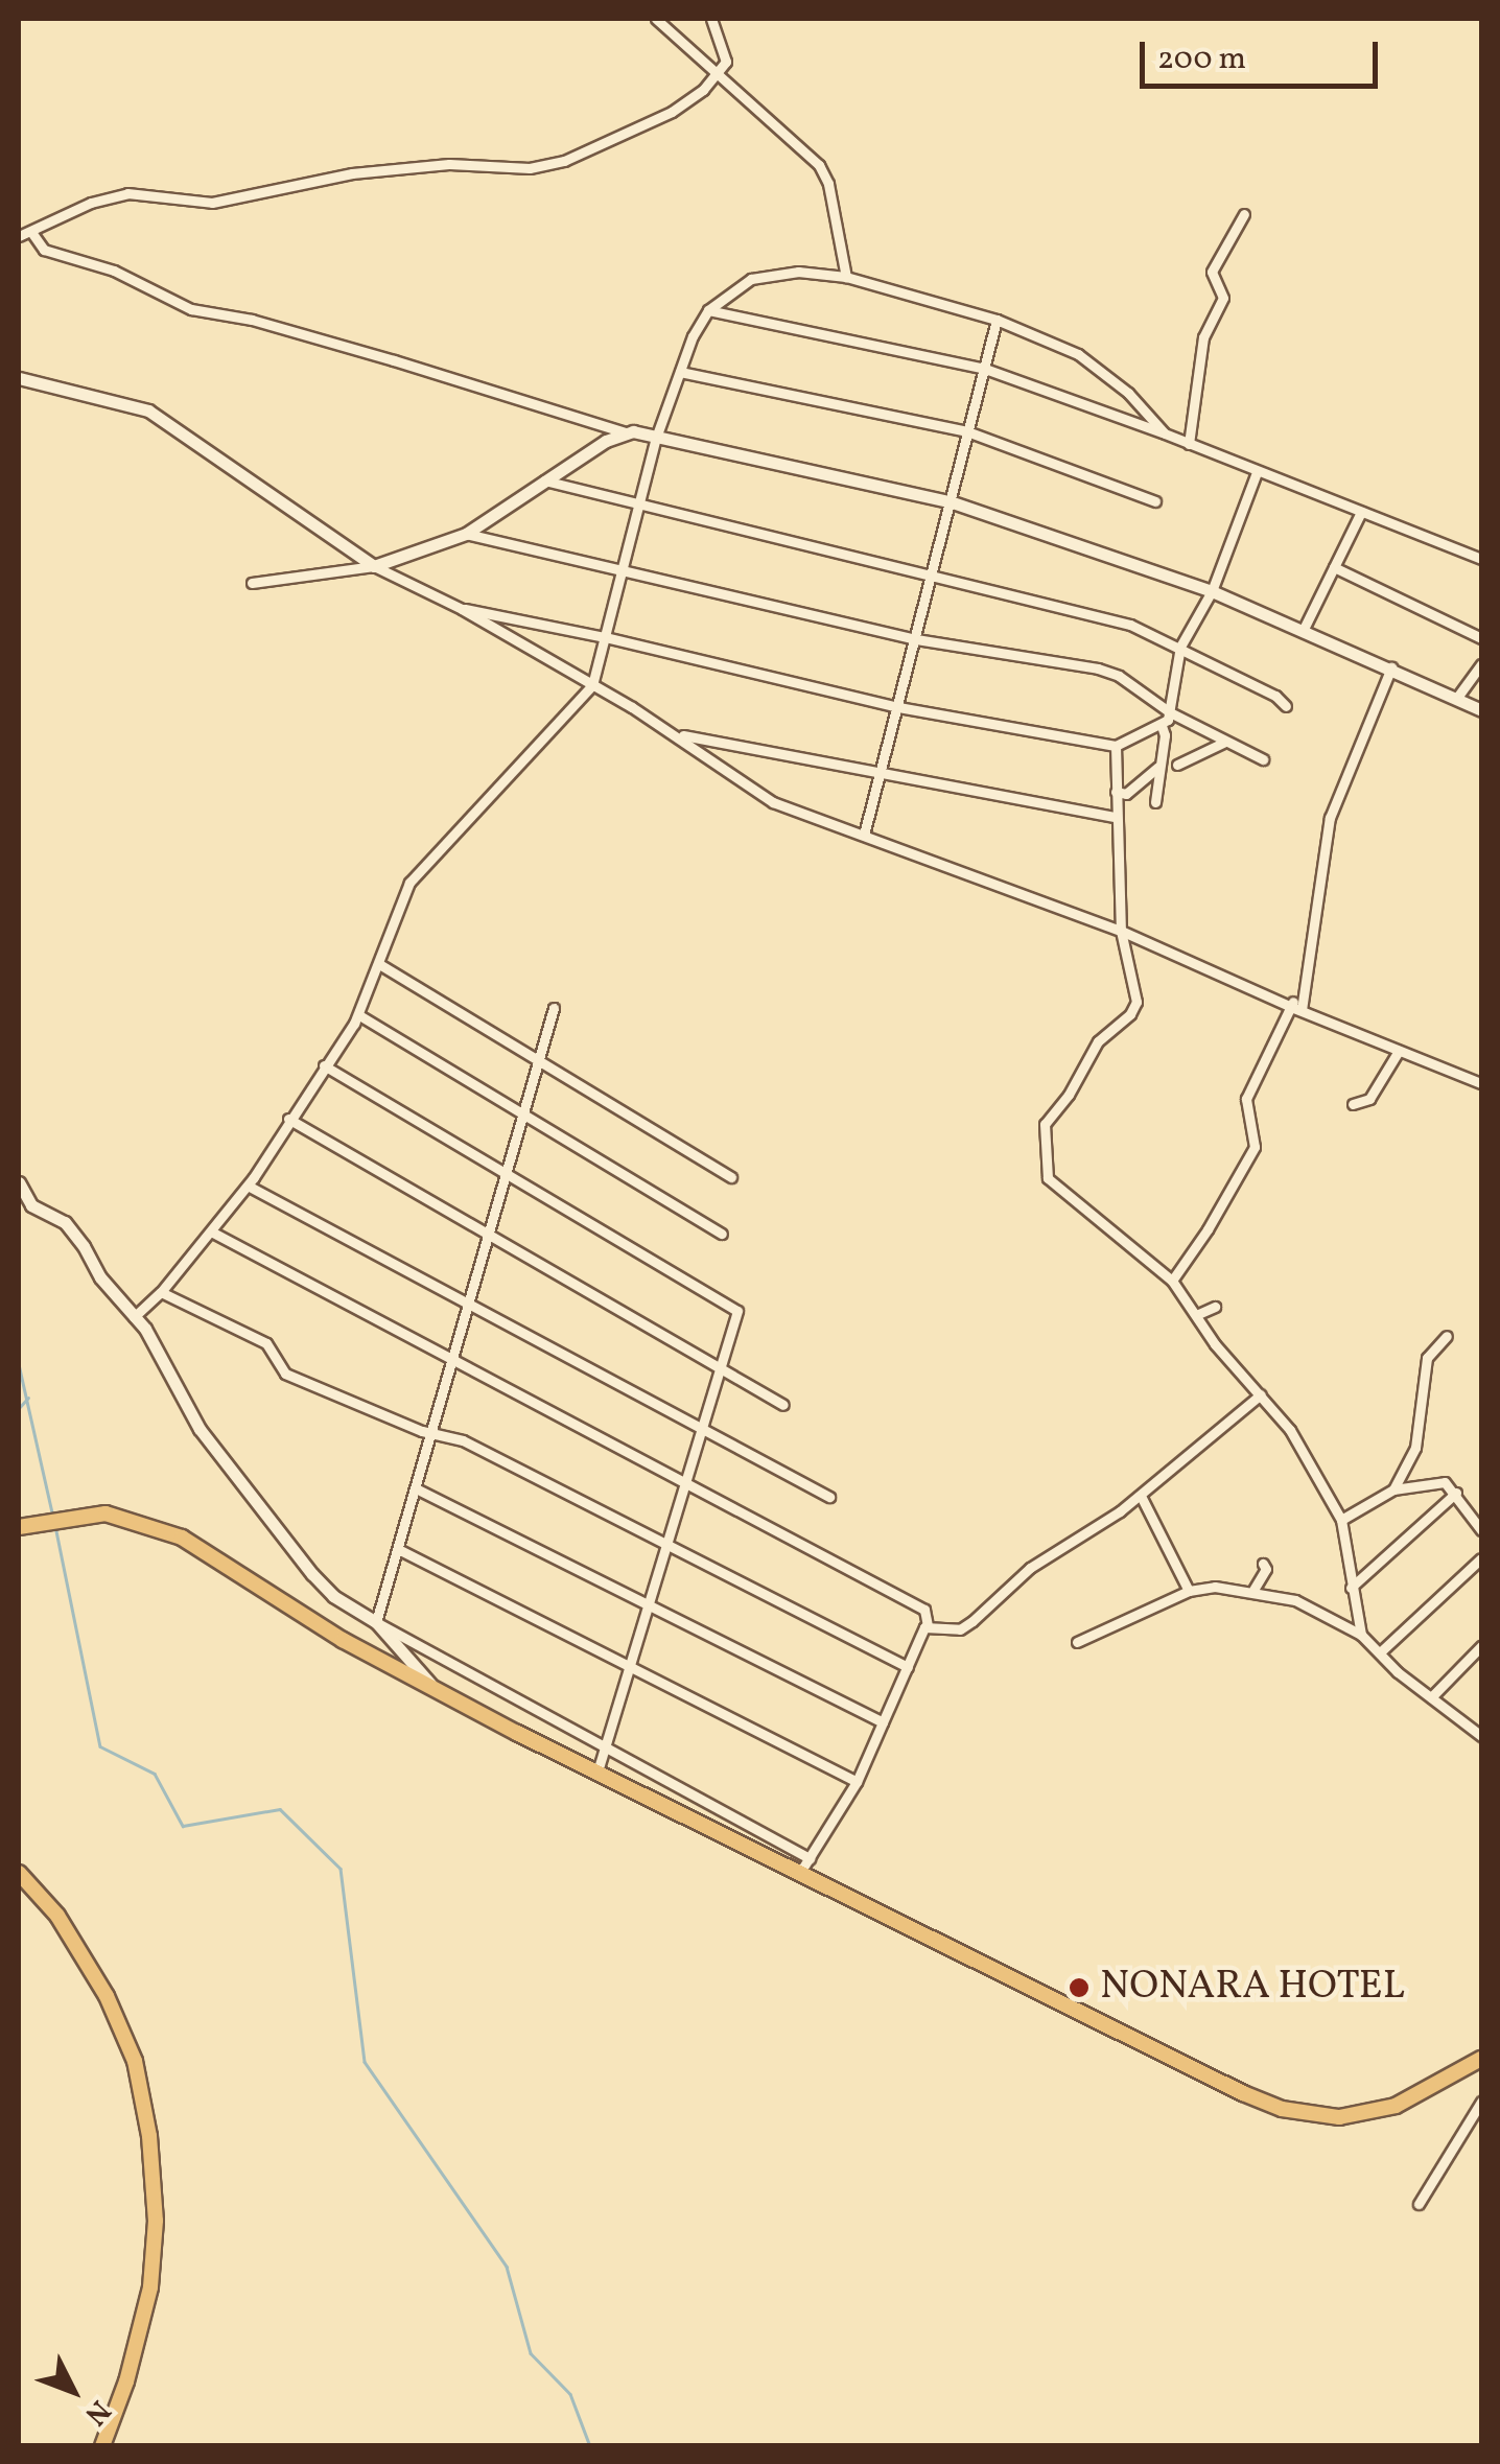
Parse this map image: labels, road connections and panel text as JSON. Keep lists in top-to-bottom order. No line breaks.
{"places":["NONARA HOTEL"],"scale_bar":"200 m","north":"bottom right"}
